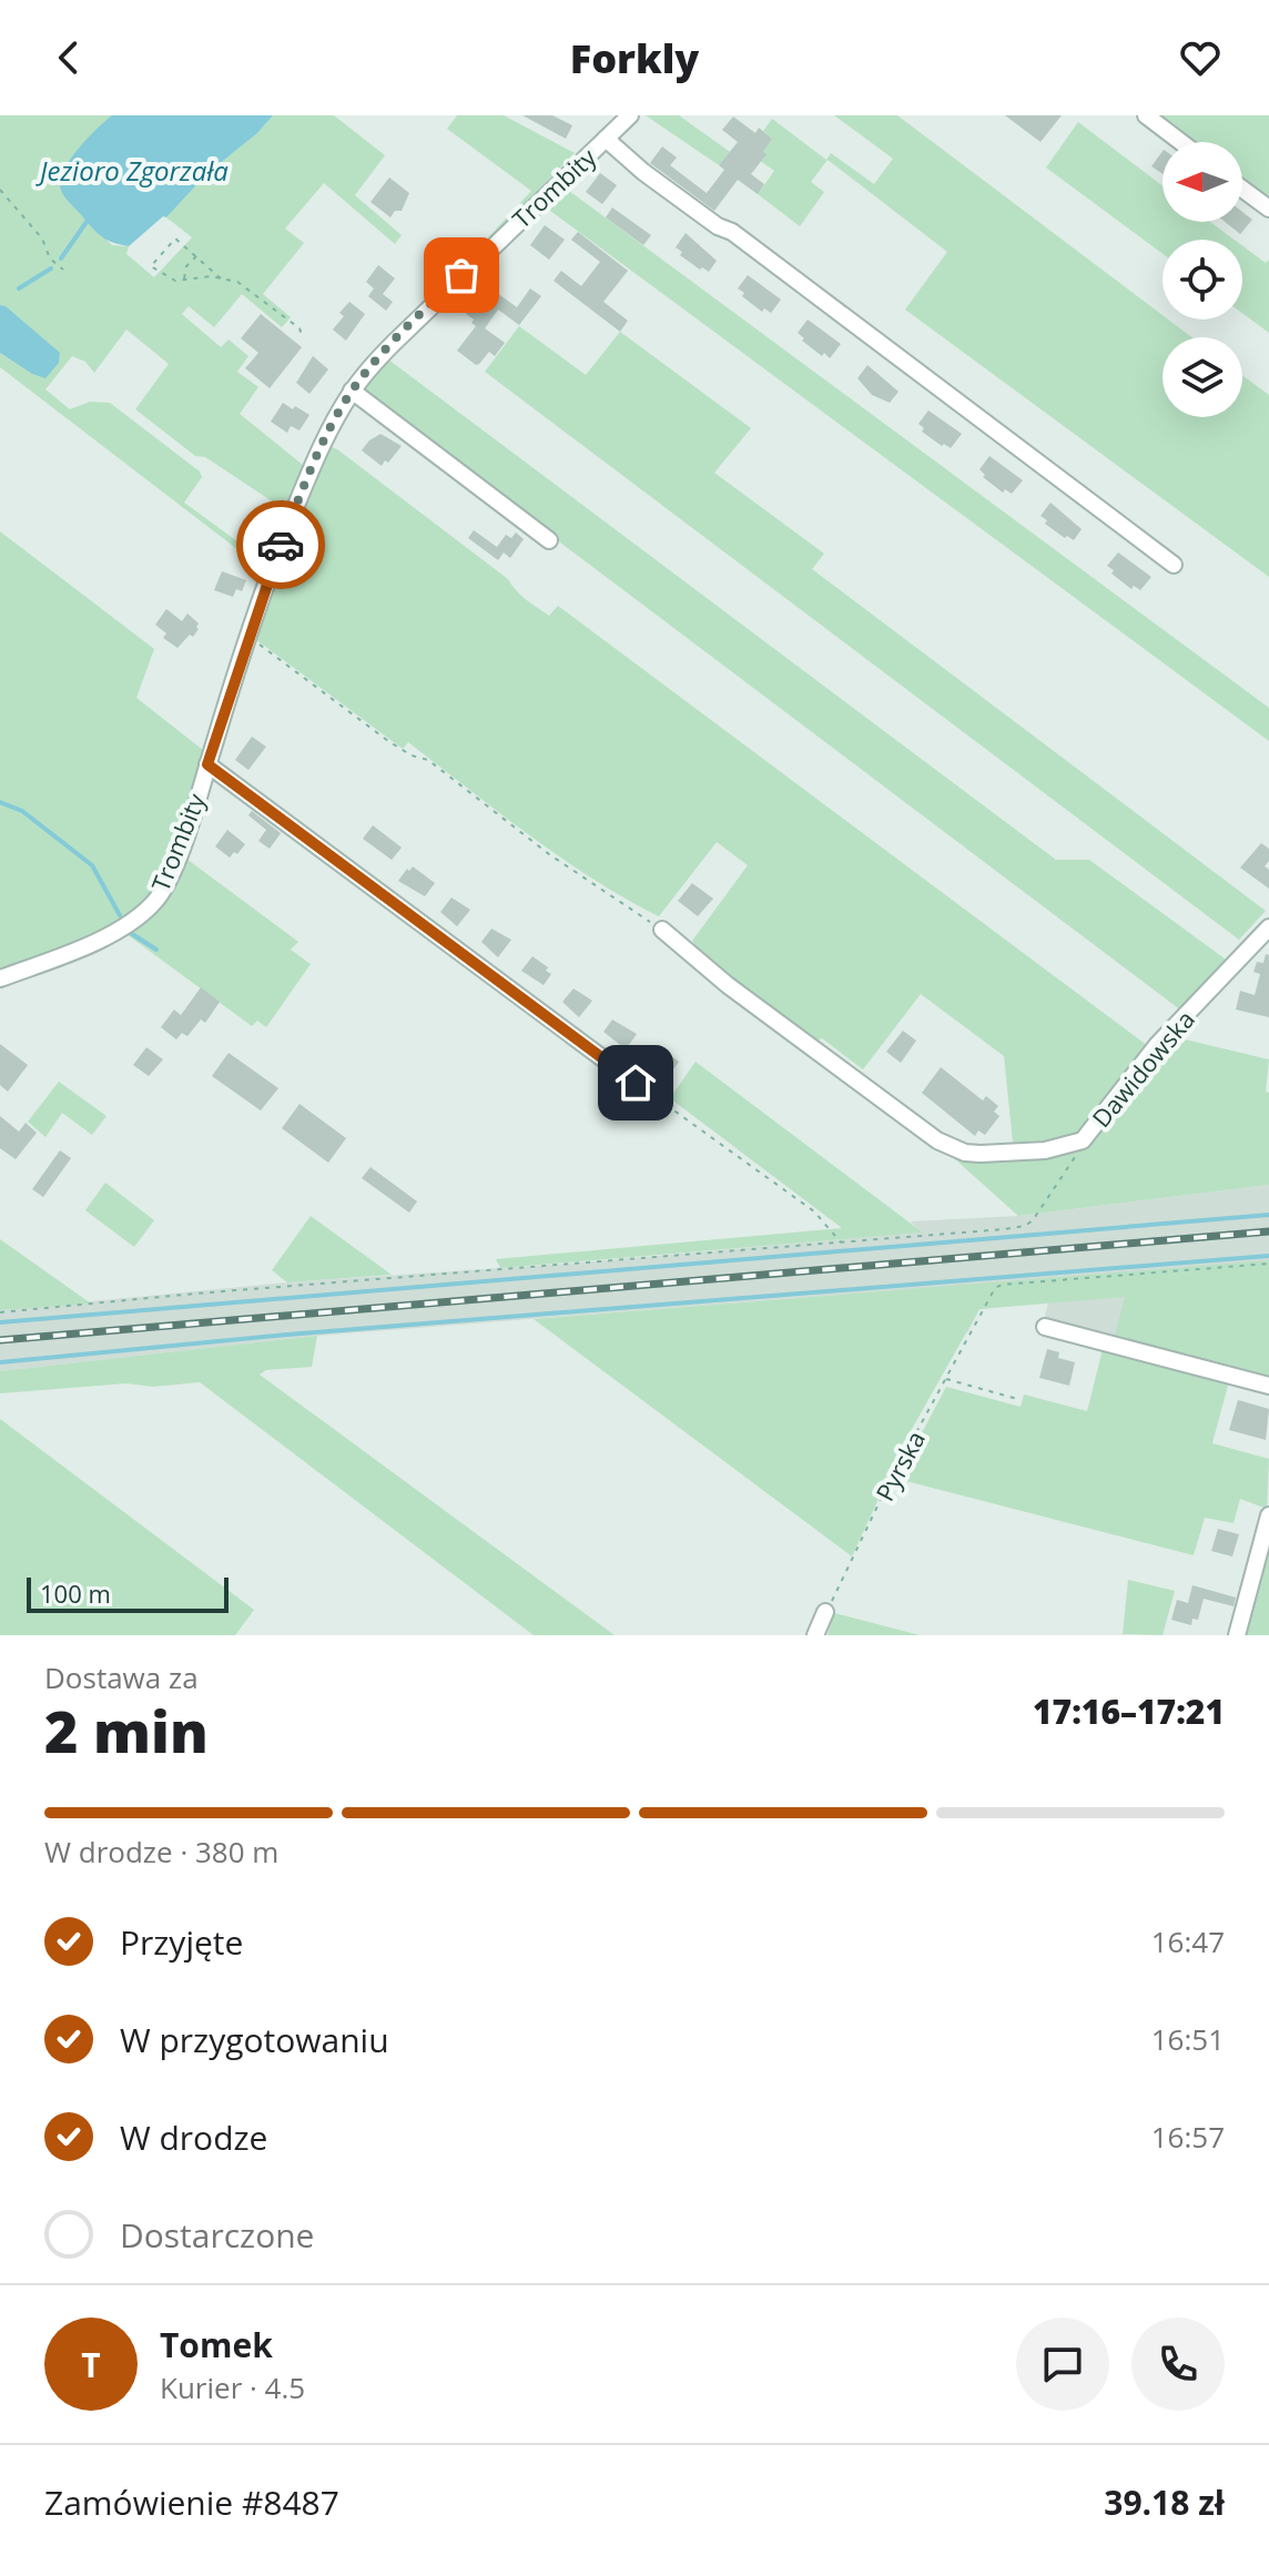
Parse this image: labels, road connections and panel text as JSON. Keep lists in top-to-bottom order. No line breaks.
{"streets":{"street":["Trombity","Dawidowska"],"path":["Pyrska"]},"water":["Jezioro Zgorzała"],"scale_bar":"100 m","north":"left","page":{"header":"Forkly","scale":"100 m","heading":["2 min","Dostawa za","17:16–17:21"],"panel":["Tomek","Kurier · 4.5","Zamówienie #8487","39.18 zł"],"bar":"W drodze · 380 m","list":[["Przyjęte","16:47"],["W przygotowaniu","16:51"],["W drodze","16:57"],"Dostarczone"],"round":"T"}}
